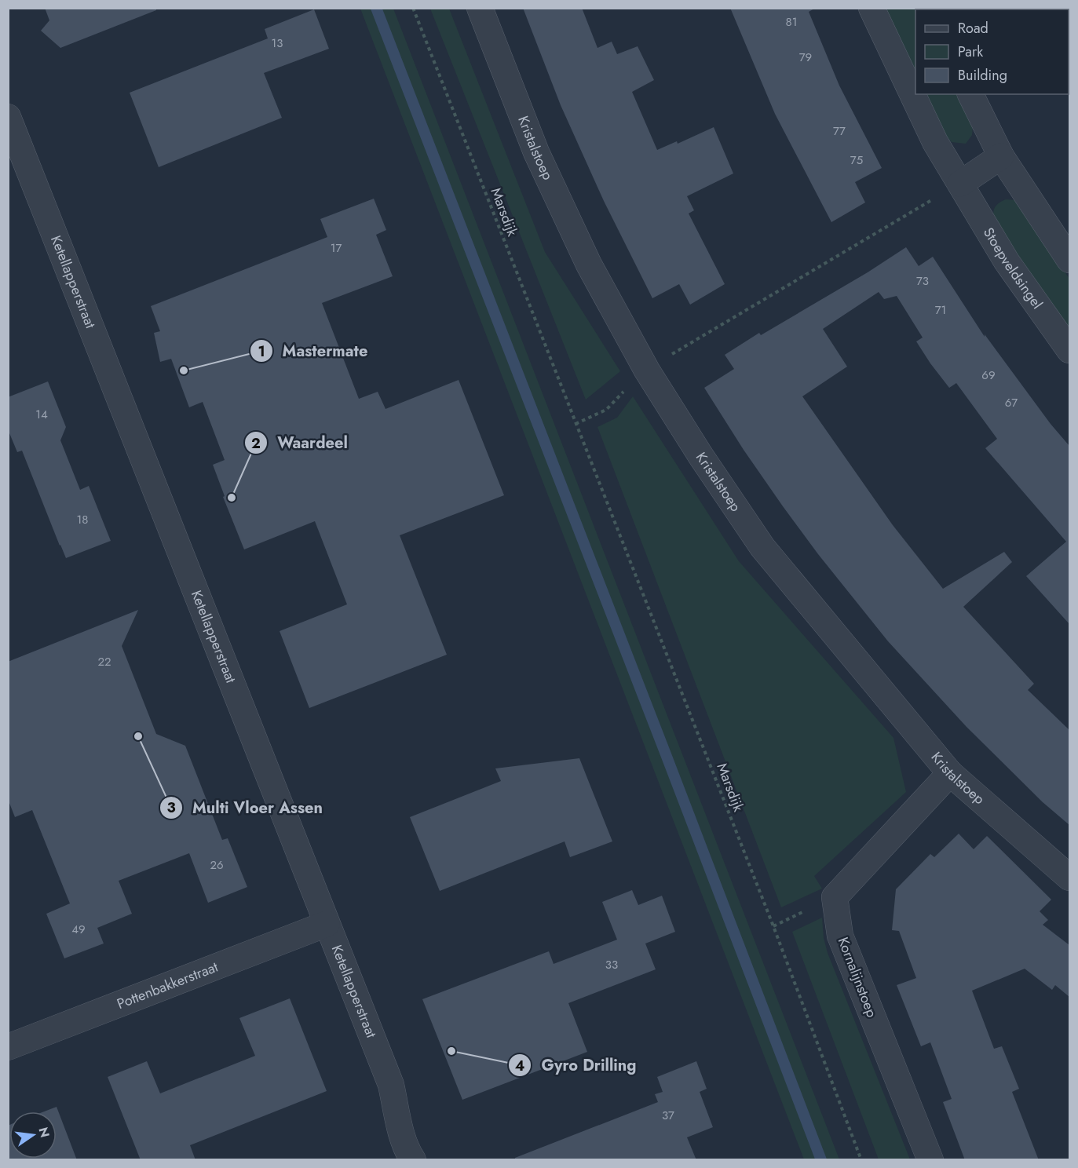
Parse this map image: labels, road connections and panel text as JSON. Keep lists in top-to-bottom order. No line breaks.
{"streets":{"street":["Kristalstoep","Stoepveldsingel","Ketellapperstraat","Kornalijnstoep","Pottenbakkerstraat"],"path":["Marsdijk"]},"crossings":[["Kristalstoep","Kornalijnstoep"],["Ketellapperstraat","Pottenbakkerstraat"]],"places":["Mastermate","Waardeel","Multi Vloer Assen","Gyro Drilling"],"house_numbers":["81","13","79","77","75","17","73","71","69","67","14","18","22","26","49","33","37"],"legend":["Road","Park","Building"],"north":"right"}
